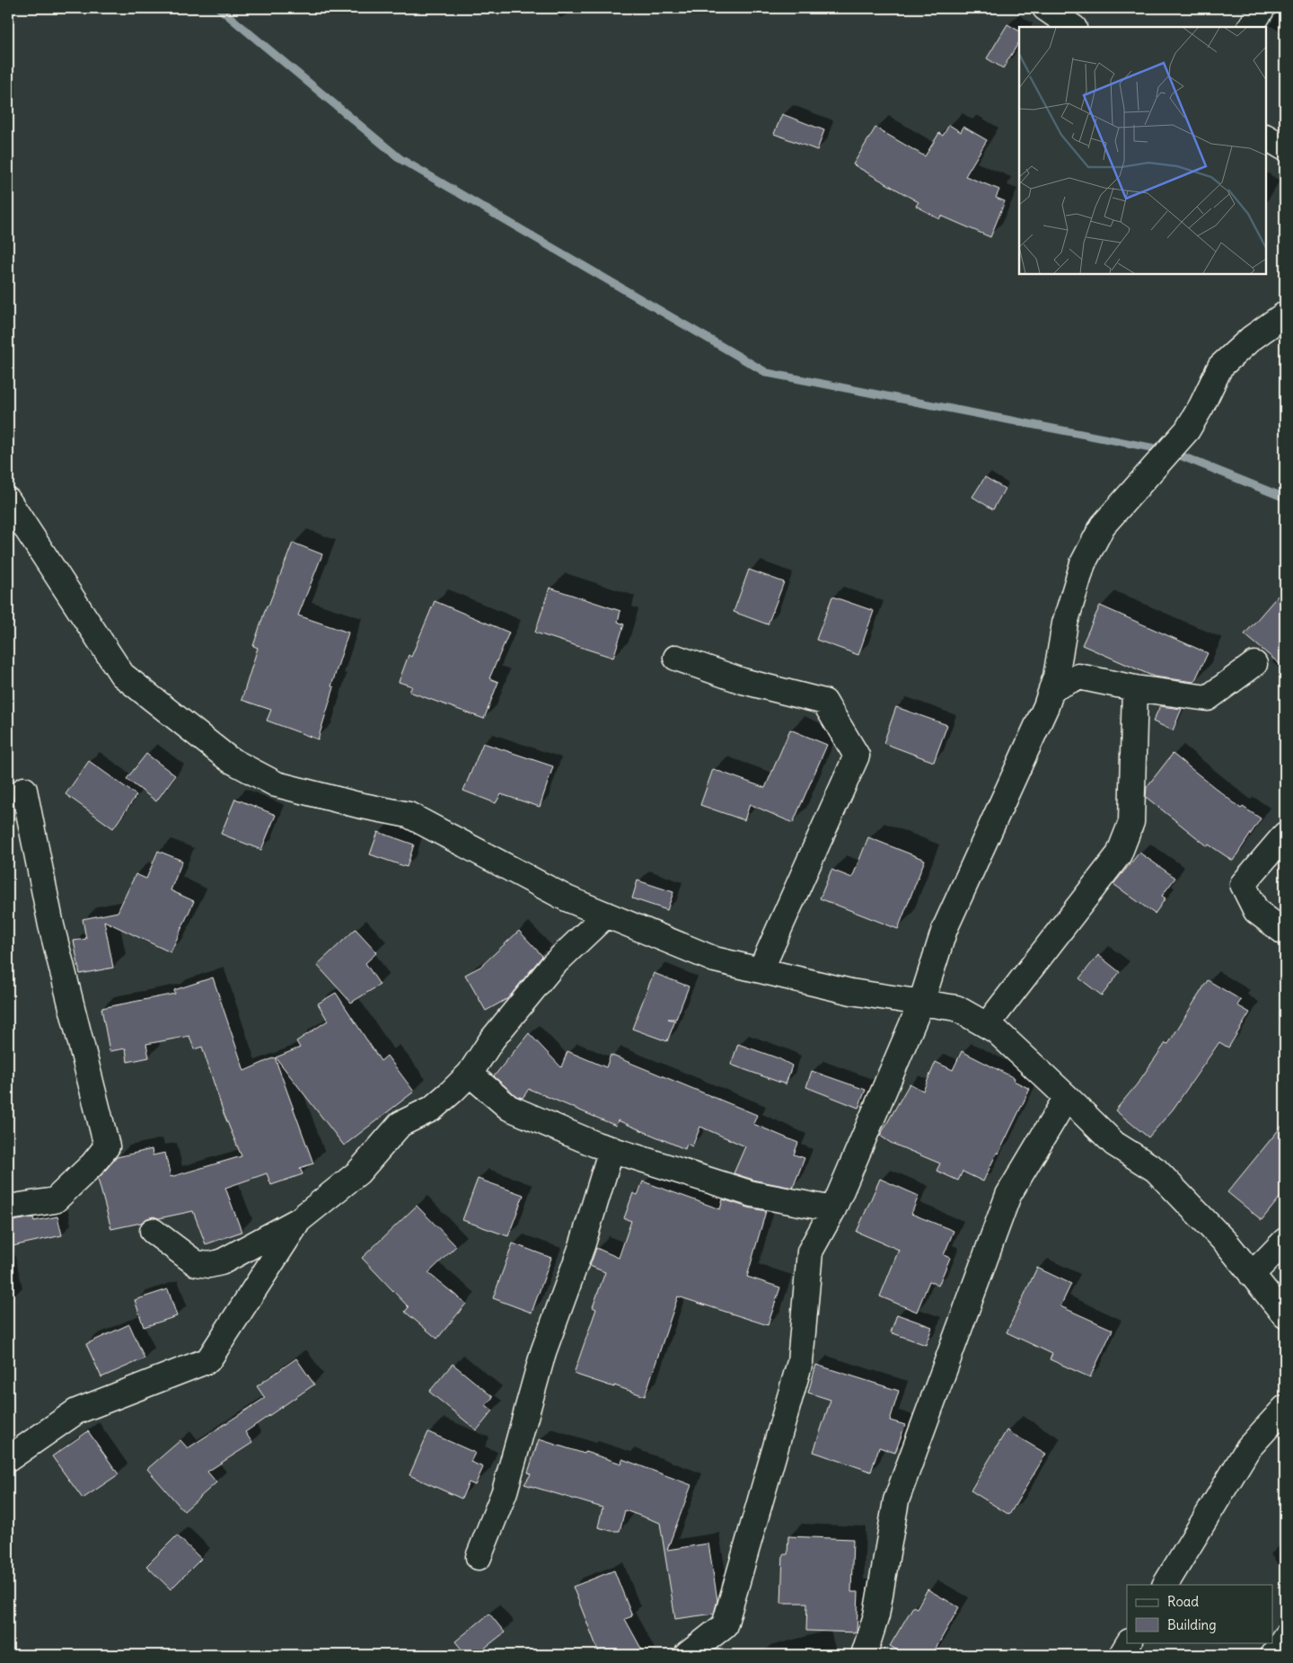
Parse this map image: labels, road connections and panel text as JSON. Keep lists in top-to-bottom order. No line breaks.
{"legend":["Road","Building"]}
